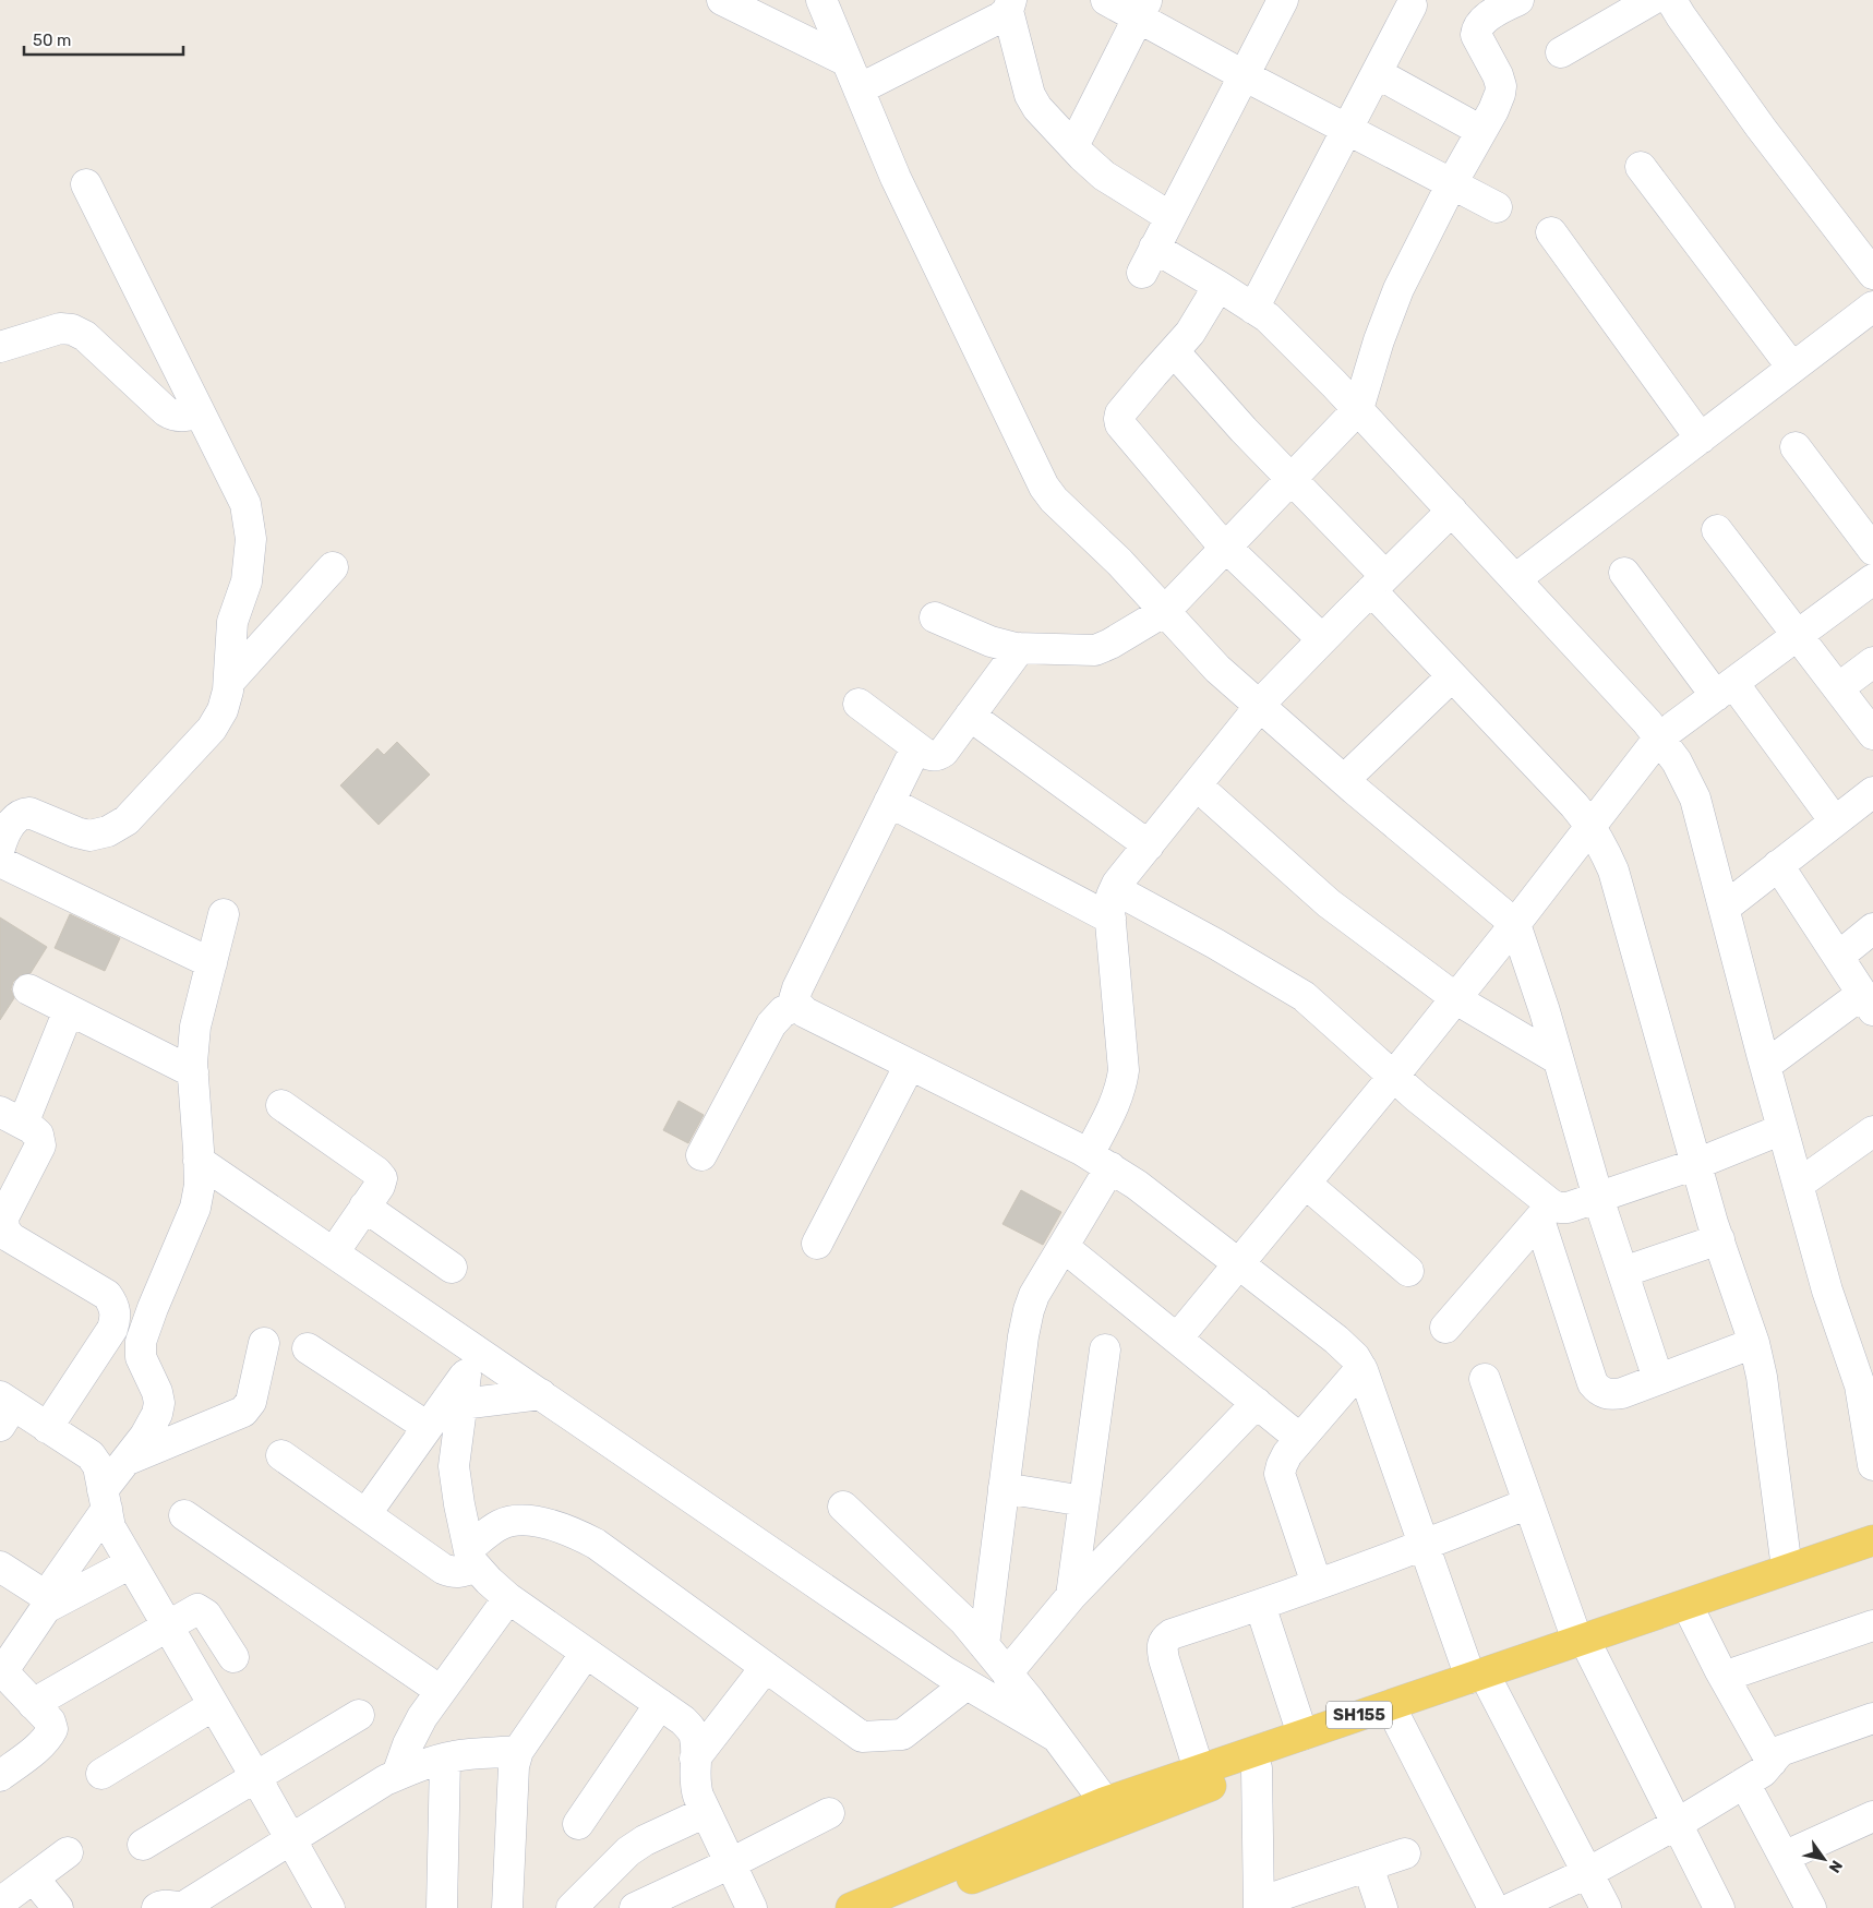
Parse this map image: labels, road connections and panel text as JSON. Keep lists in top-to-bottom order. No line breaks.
{"streets":{"main road":["SH155"]},"scale_bar":"50 m","north":"bottom right"}
